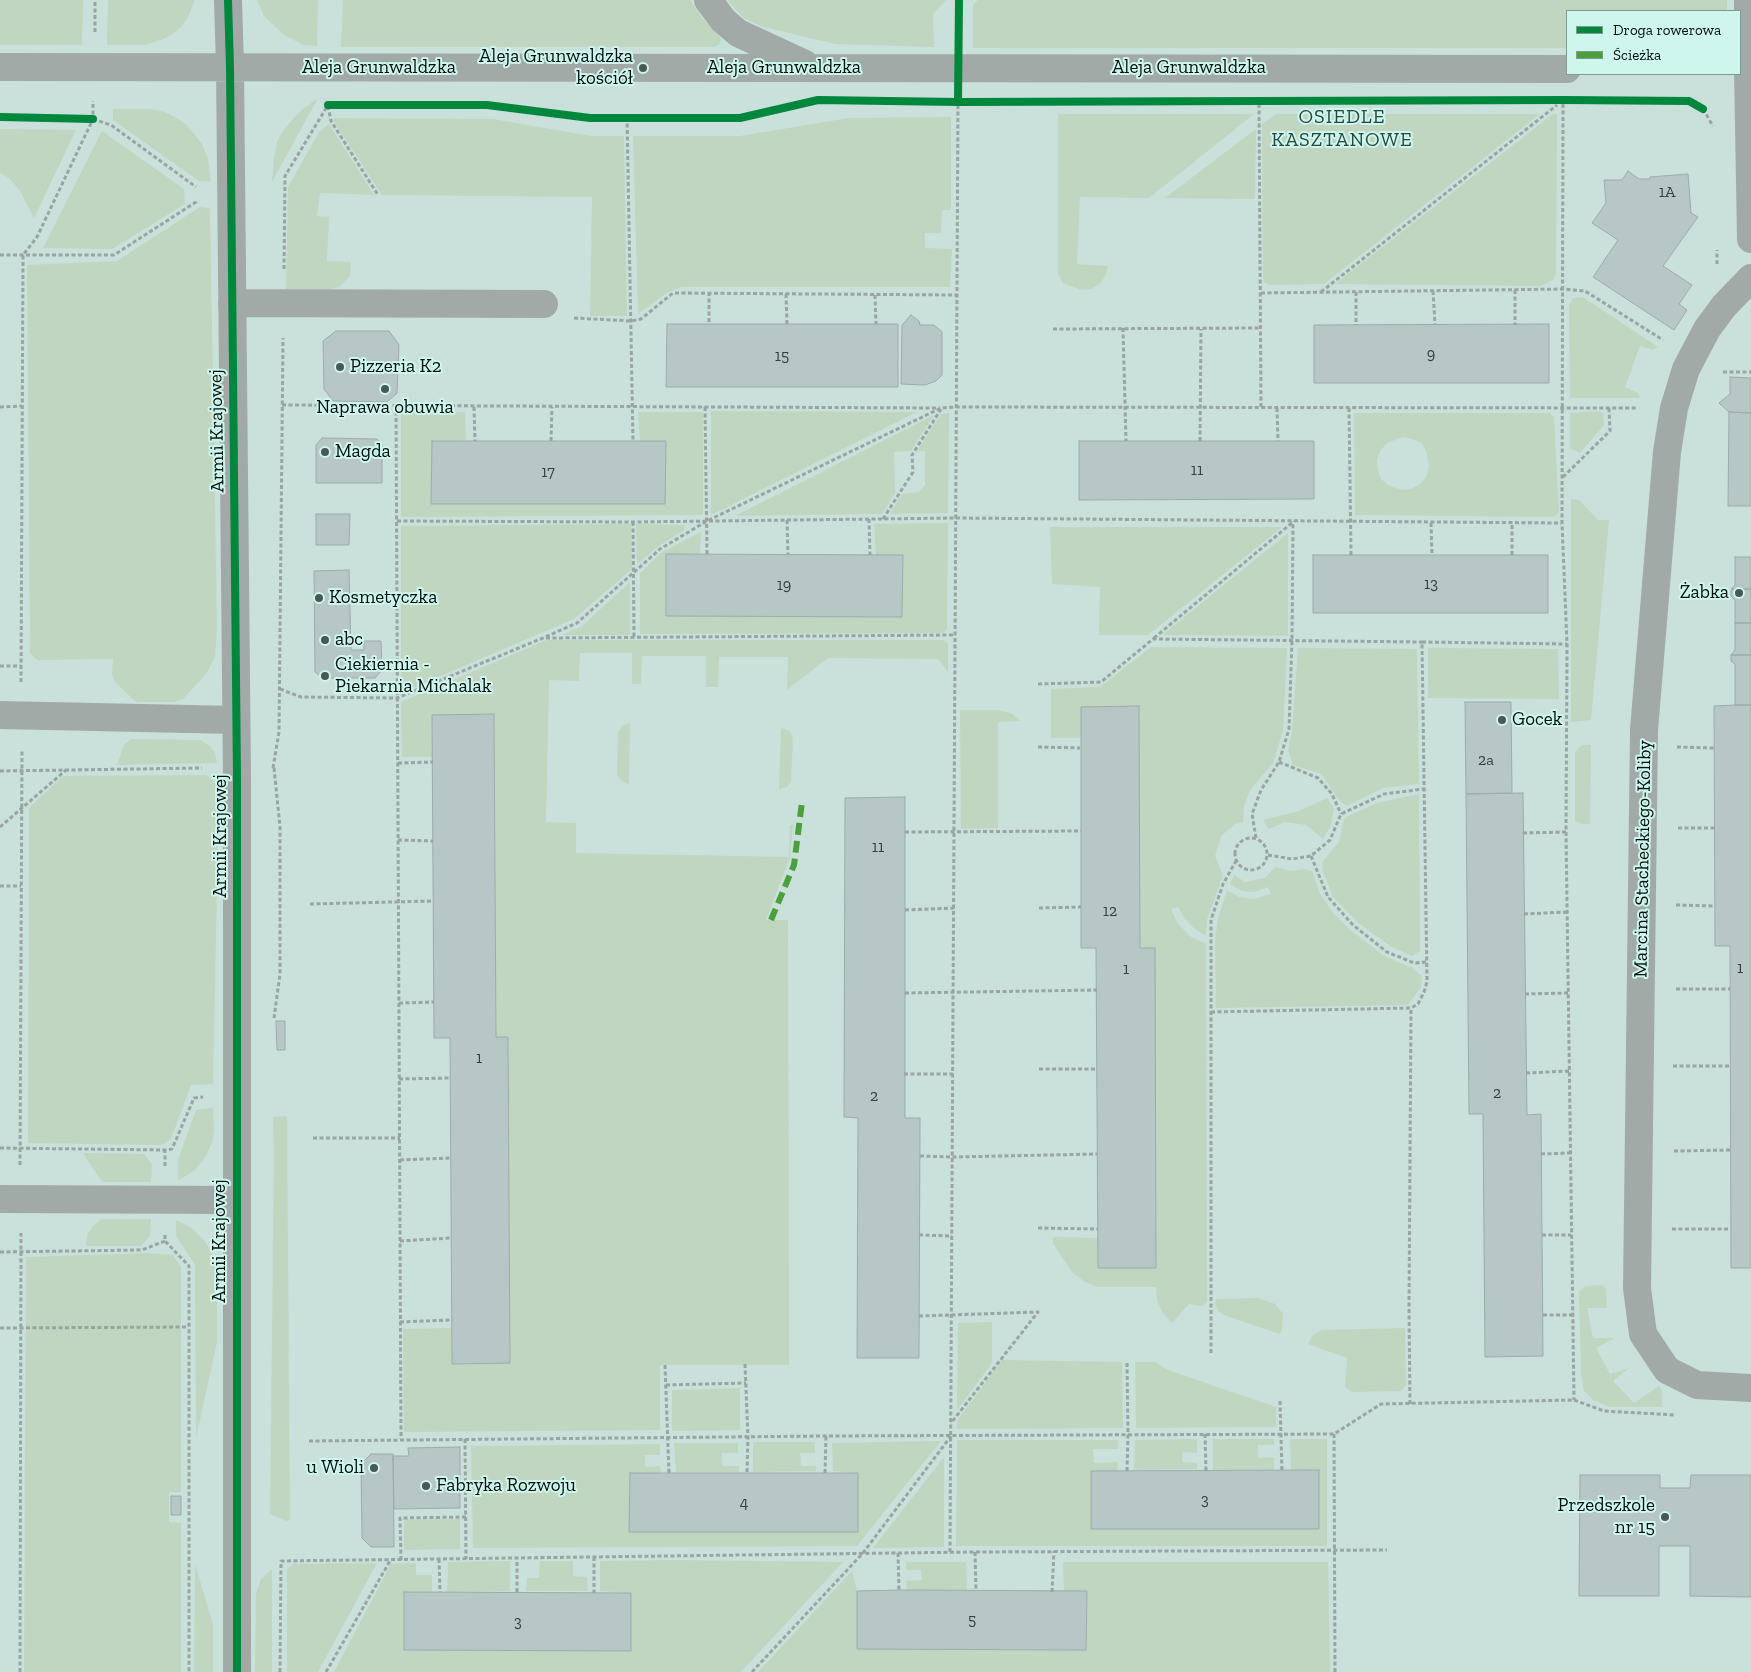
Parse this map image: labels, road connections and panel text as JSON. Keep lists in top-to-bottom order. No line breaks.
{"streets":{"street":["Aleja Grunwaldzka","Armii Krajowej","Marcina Stacheckiego-Koliby"]},"crossings":[["Aleja Grunwaldzka","Armii Krajowej"]],"districts":["OSIEDLE KASZTANOWE"],"places":["Aleja Grunwaldzka kościół","Pizzeria K2","Naprawa obuwia","Magda","Żabka","Kosmetyczka","abc","Ciekiernia - Piekarnia Michalak","Gocek","u Wioli","Fabryka Rozwoju","Przedszkole nr 15"],"house_numbers":["1A","9","15","11","17","13","19","2a","11","12","1","1","1","2","2","3","4","5","3"],"legend":["Droga rowerowa","Ścieżka"]}
